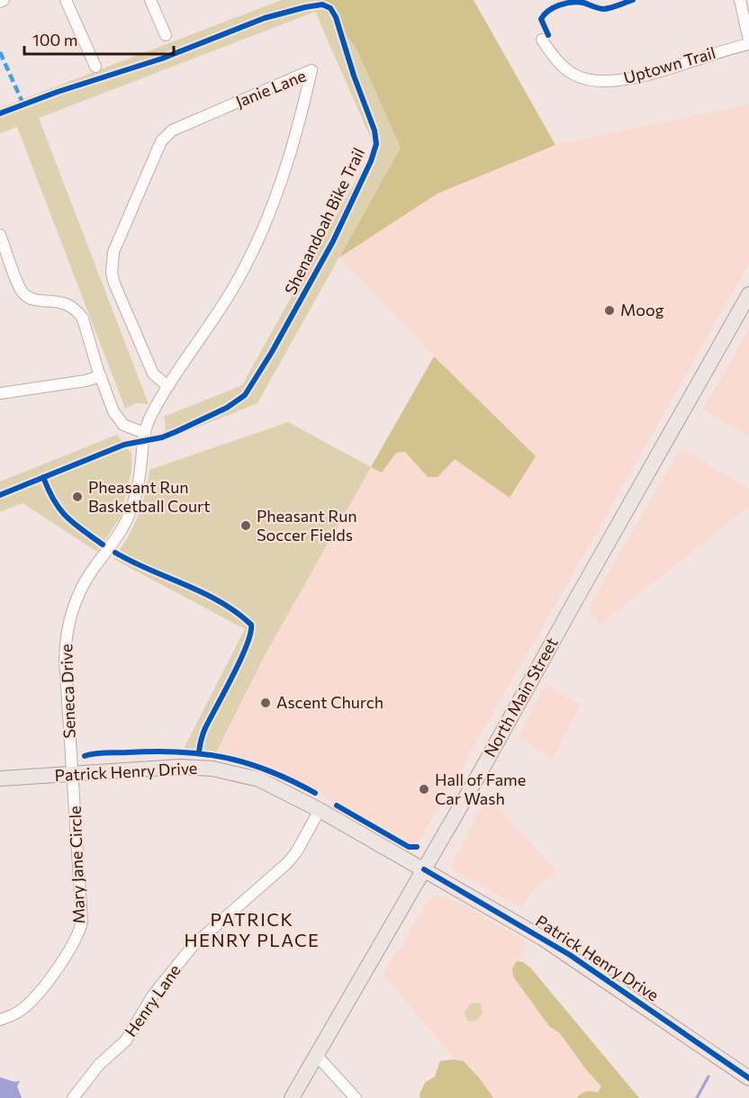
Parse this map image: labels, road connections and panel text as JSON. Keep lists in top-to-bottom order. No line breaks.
{"streets":{"main road":["North Main Street","Patrick Henry Drive"],"street":["Uptown Trail","Janie Lane","Seneca Drive","Mary Jane Circle","Henry Lane"],"cycle path":["Shenandoah Bike Trail"]},"crossings":[["Janie Lane","Seneca Drive"],["Seneca Drive","Patrick Henry Drive"],["Seneca Drive","Mary Jane Circle"],["North Main Street","Patrick Henry Drive"],["Patrick Henry Drive","Mary Jane Circle"],["Patrick Henry Drive","Henry Lane"]],"districts":["PATRICK HENRY PLACE"],"places":["Moog","Pheasant Run Basketball Court","Pheasant Run Soccer Fields","Ascent Church","Hall of Fame Car Wash"],"scale_bar":"100 m"}
